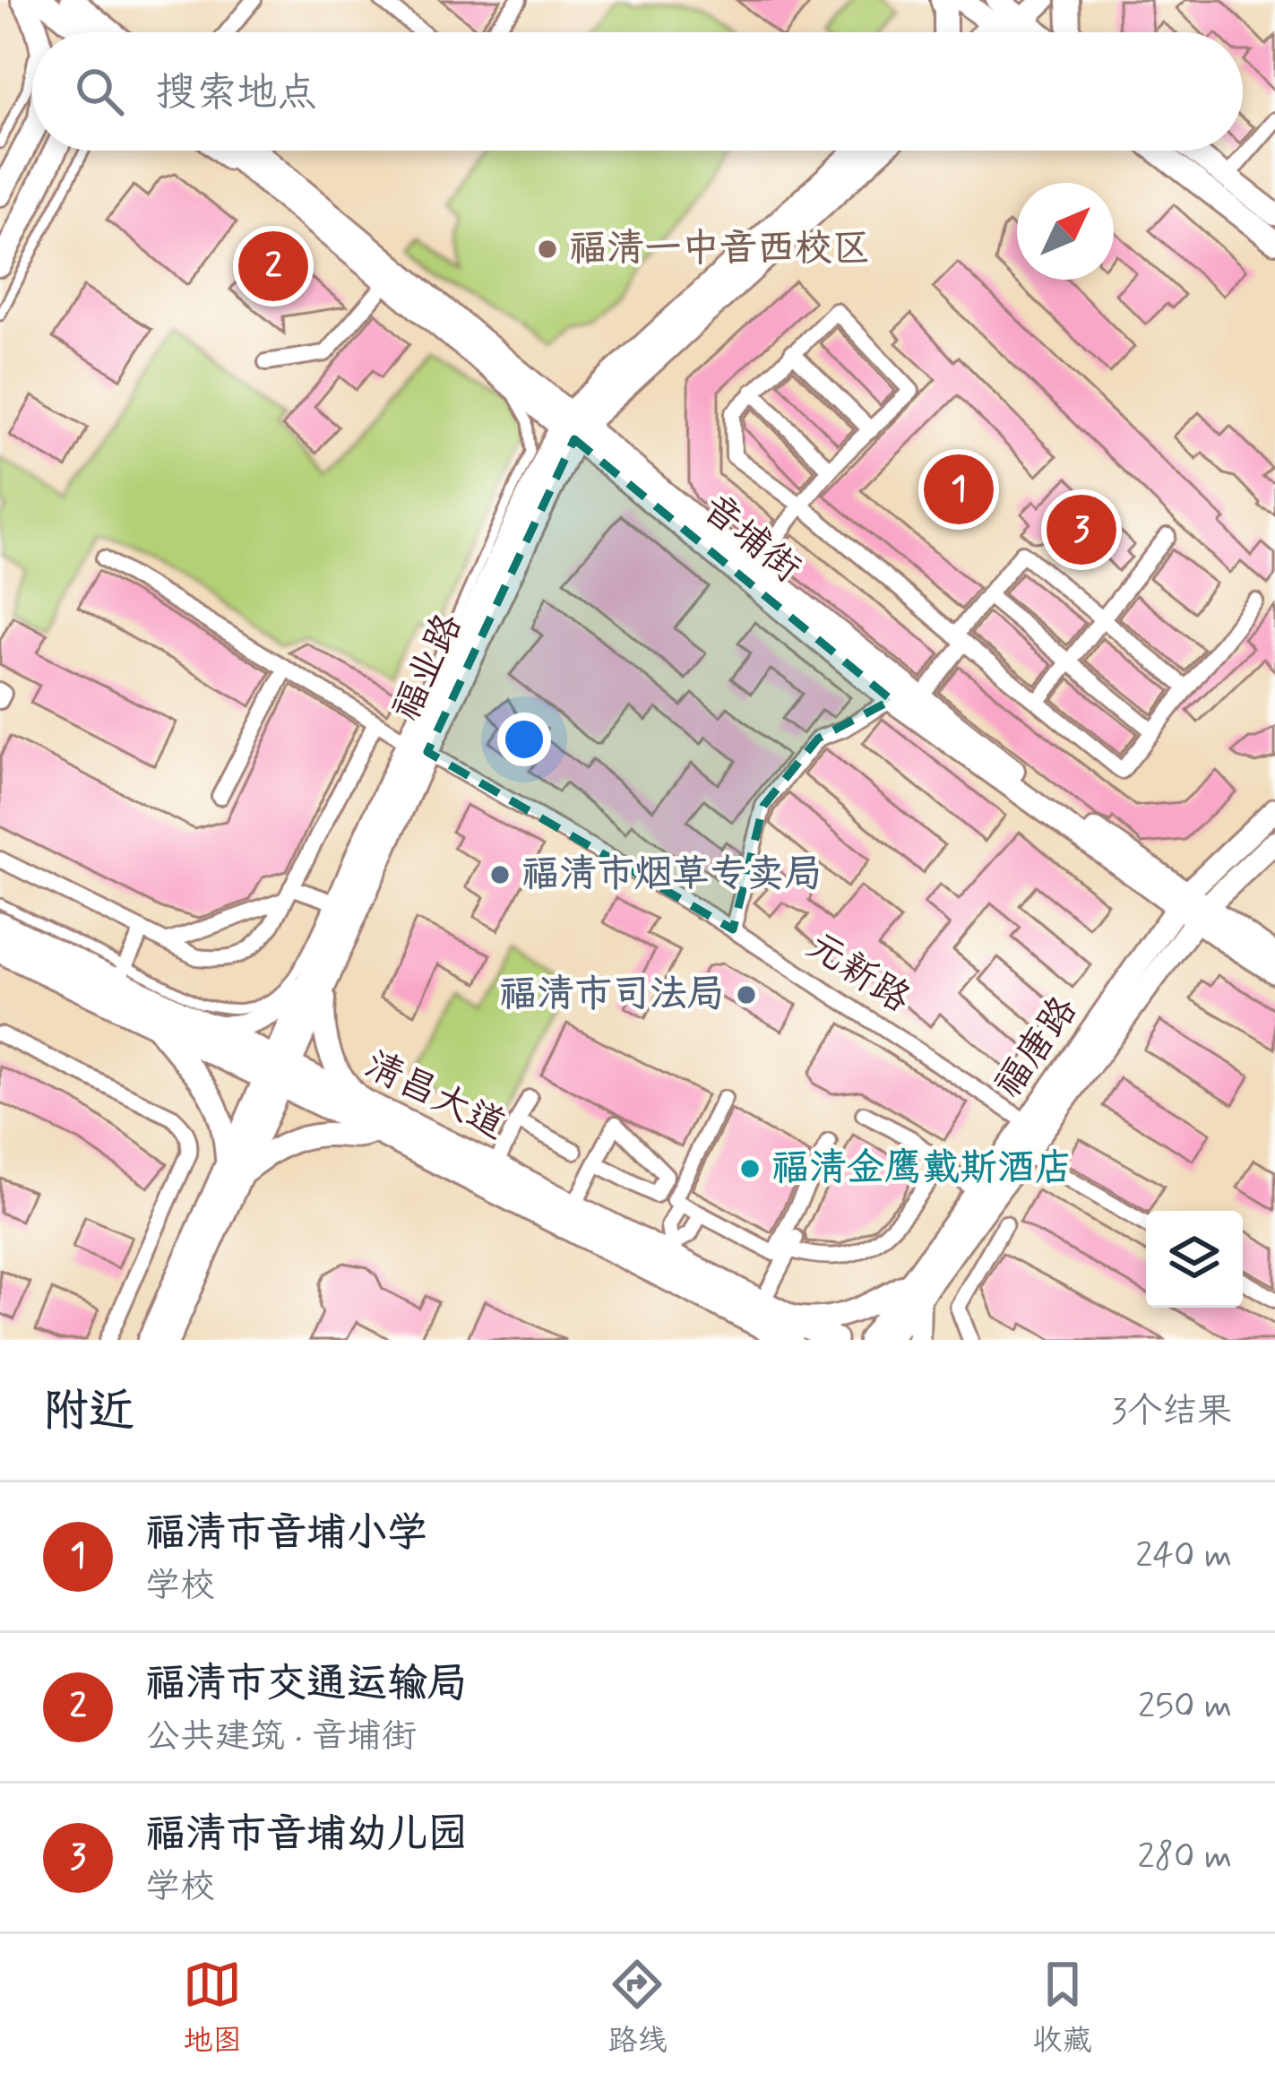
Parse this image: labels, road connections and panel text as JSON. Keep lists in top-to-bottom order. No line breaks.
{"streets":{"main road":["清昌大道"],"street":["音埔街","福业路","元新路","福唐路"]},"crossings":[["音埔街","福业路"],["音埔街","福唐路"],["福业路","元新路"],["福业路","清昌大道"],["元新路","福唐路"]],"places":["福清一中音西校区","福清市烟草专卖局","福清市司法局","福清金鹰戴斯酒店"],"north":"top right","page":{"search":"搜索地点","pins":["2","1","3"],"heading":["附近","3个结果"],"list":[{"mark":"1","name":"福清市音埔小学","note":"学校","value":"240 m"},{"mark":"2","name":"福清市交通运输局","note":"公共建筑 · 音埔街","value":"250 m"},{"mark":"3","name":"福清市音埔幼儿园","note":"学校","value":"280 m"}],"nav":["地图","路线","收藏"]}}
